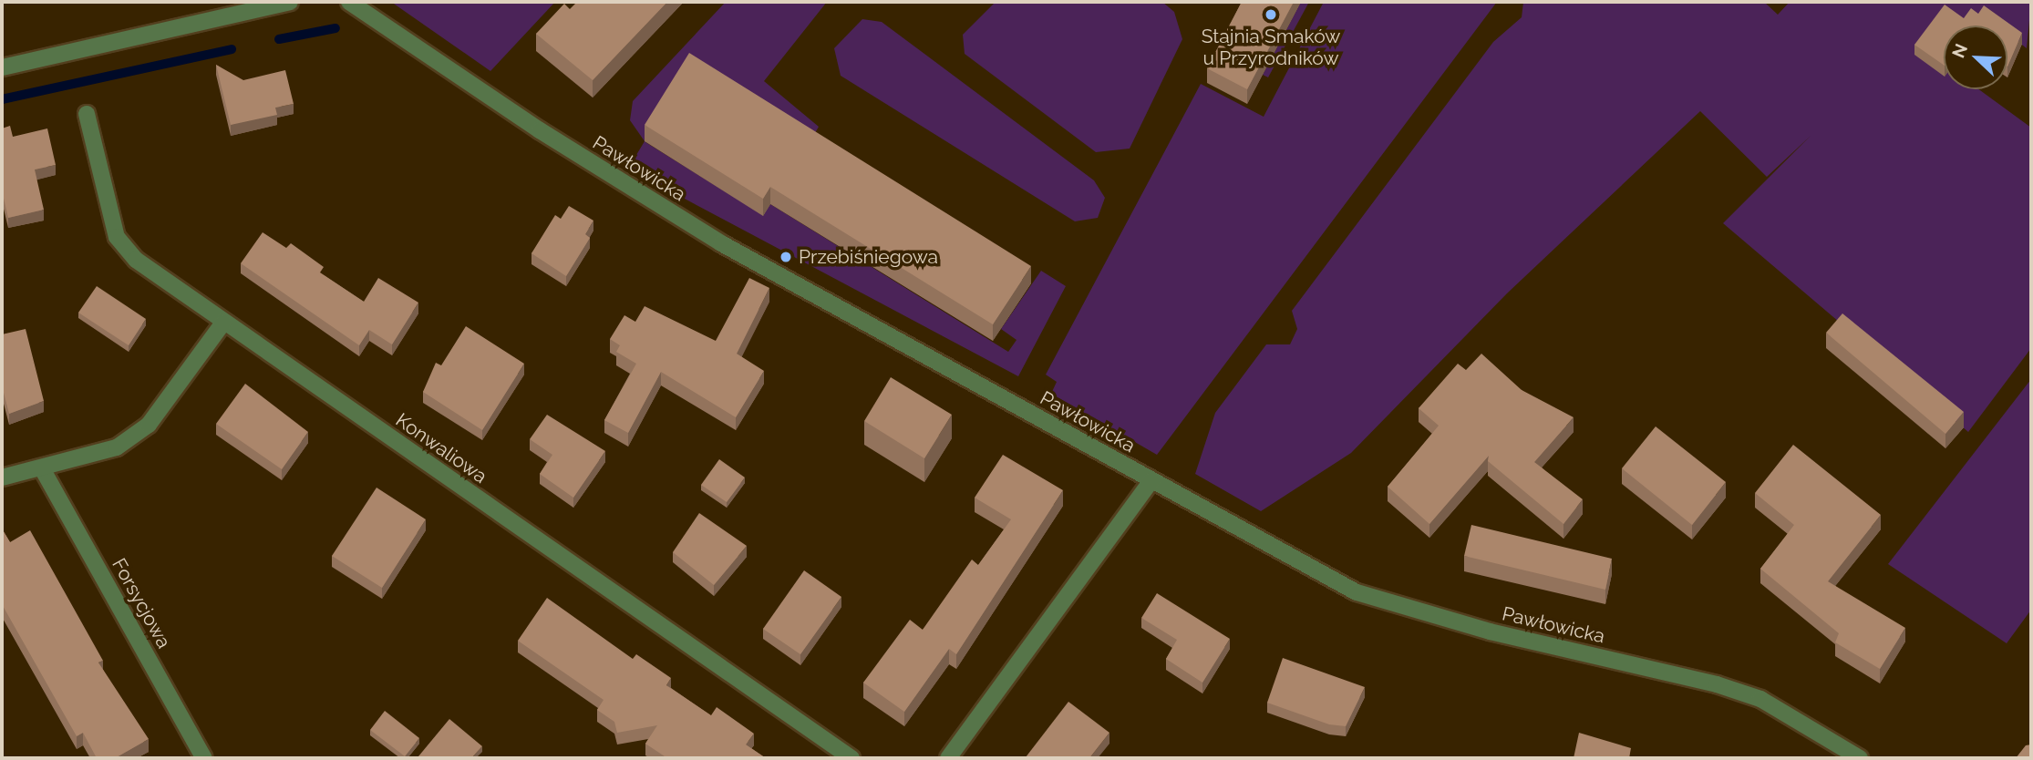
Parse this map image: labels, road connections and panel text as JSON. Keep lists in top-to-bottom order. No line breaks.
{"streets":{"street":["Pawłowicka","Konwaliowa","Forsycjowa"]},"places":["Stajnia Smaków u Przyrodników","Przebiśniegowa"],"north":"top left"}
